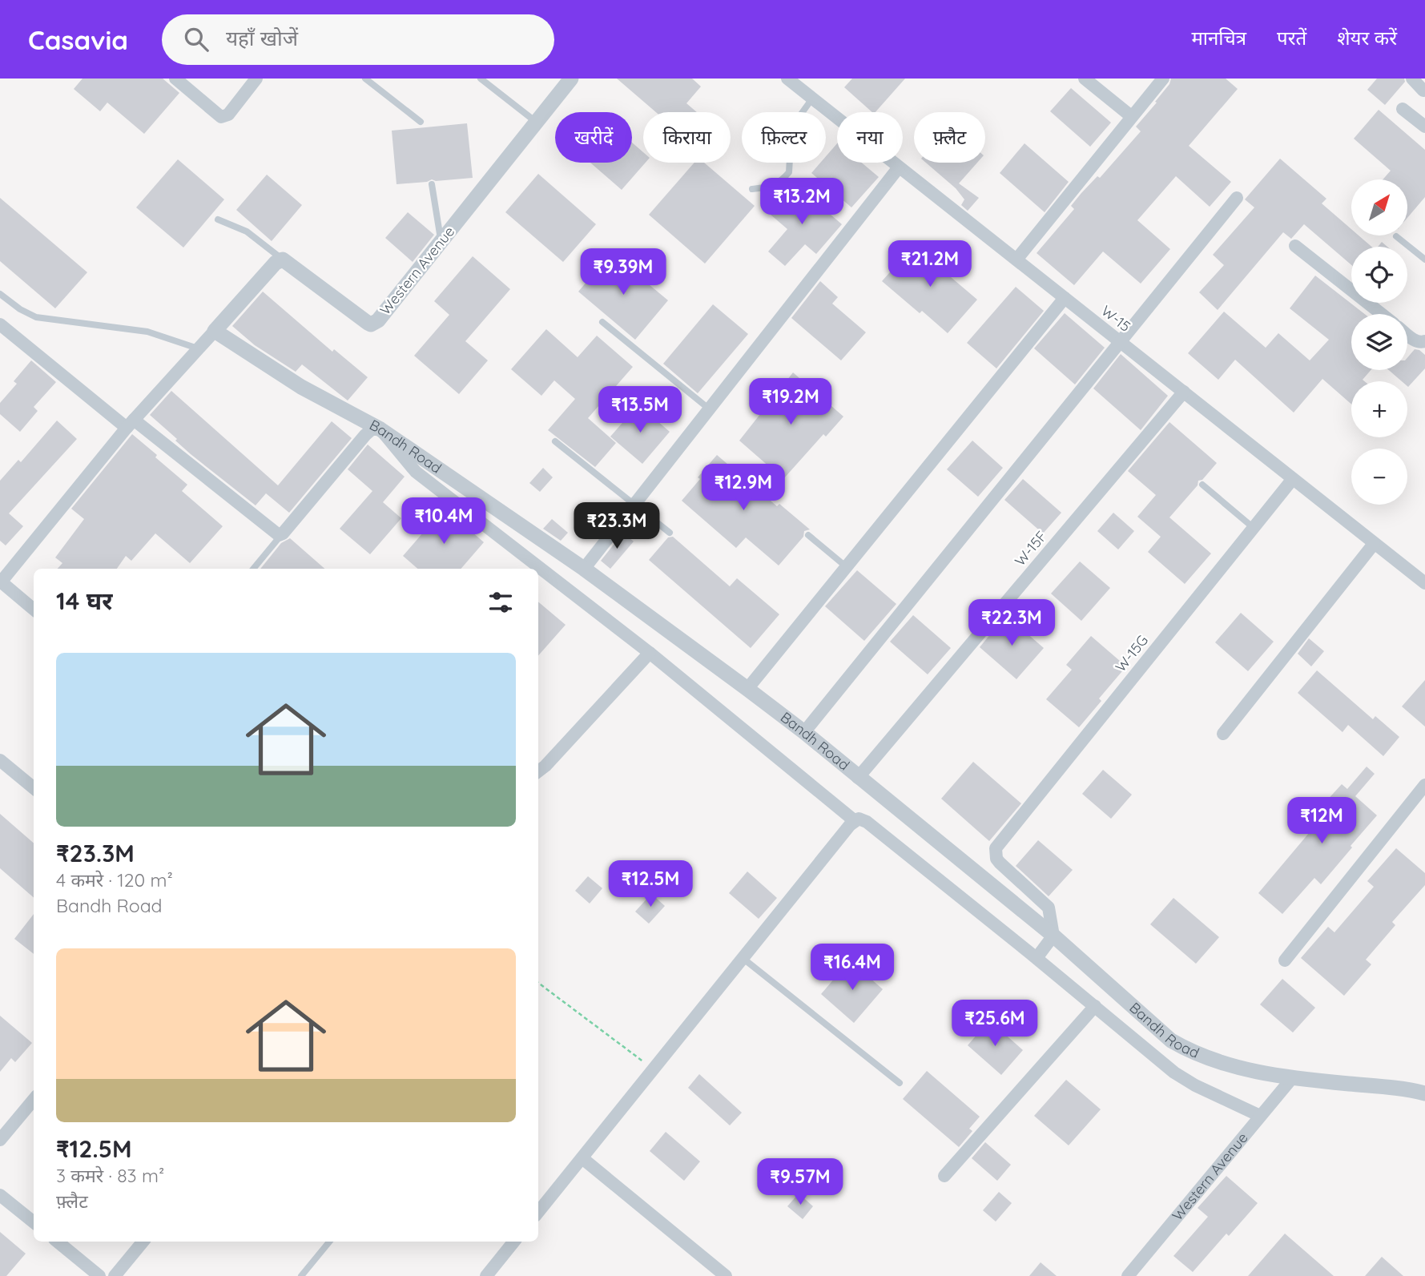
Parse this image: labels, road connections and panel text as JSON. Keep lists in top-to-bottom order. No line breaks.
{"streets":{"street":["Western Avenue","W-15","Bandh Road","W-15F","W-15G"]},"crossings":[["Western Avenue","Bandh Road"],["W-15","W-15F"],["W-15","W-15G"],["Bandh Road","W-15F"],["Bandh Road","W-15G"]],"north":"top right","page":{"header":"Casavia","search":"यहाँ खोजें","nav":["मानचित्र","परतें","शेयर करें"],"chip":["खरीदें","किराया","फ़िल्टर","नया","फ़्लैट"],"price":["₹13.2M","₹21.2M","₹9.39M","₹19.2M","₹13.5M","₹12.9M","₹10.4M","₹23.3M","₹22.3M","₹12M","₹12.5M","₹16.4M","₹25.6M","₹9.57M"],"map_buttons":["+","−"],"heading":"14 घर","list":[{"name":"₹23.3M","note":"4 कमरे · 120 m² · Bandh Road"},{"name":"₹12.5M","note":"3 कमरे · 83 m² · फ़्लैट"}]}}
